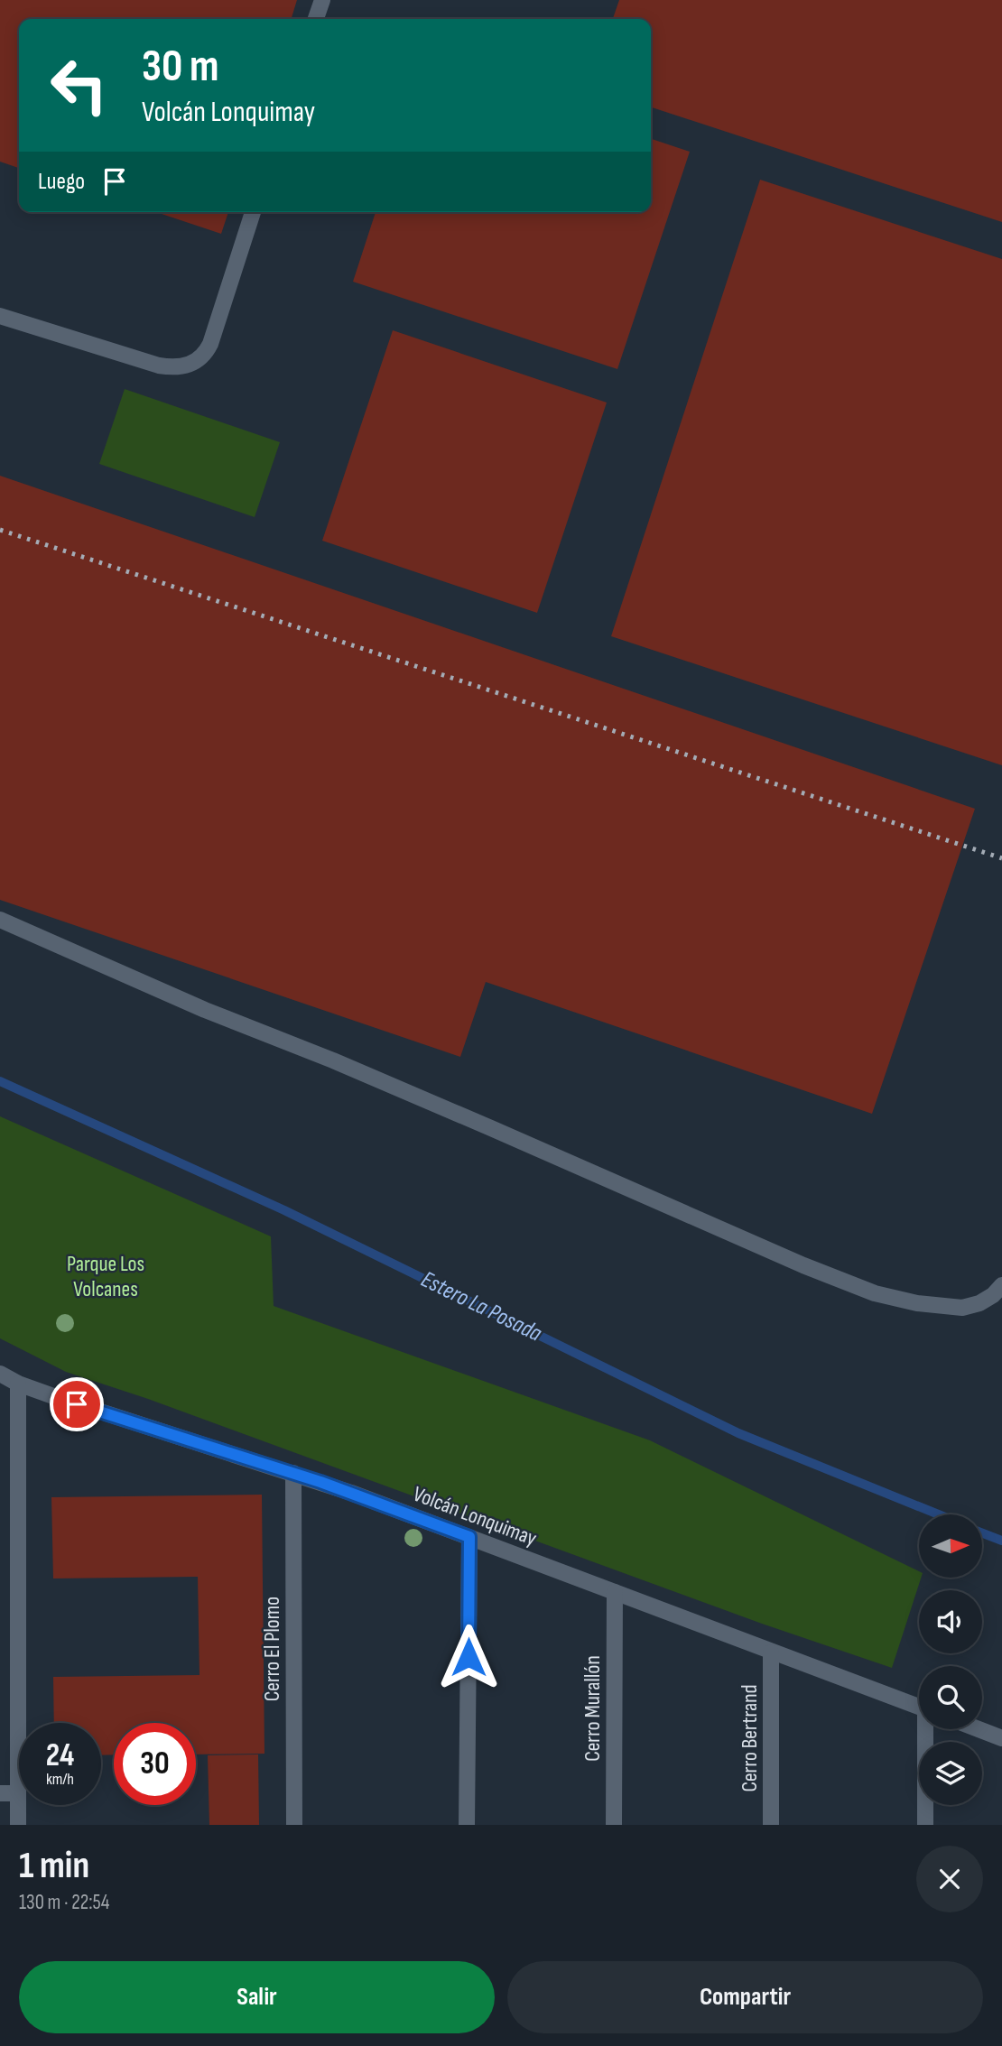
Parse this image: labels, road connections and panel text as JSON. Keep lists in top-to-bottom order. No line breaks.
{"streets":{"street":["Volcán Lonquimay","Cerro El Plomo","Cerro Murallón","Cerro Bertrand"]},"crossings":[["Volcán Lonquimay","Cerro El Plomo"],["Volcán Lonquimay","Cerro Murallón"],["Volcán Lonquimay","Cerro Bertrand"]],"water":["Estero La Posada"],"parks":["Parque Los Volcanes"],"north":"right","page":{"turn":["30 m","Volcán Lonquimay"],"then":"Luego","speed":"24 km/h","limit":"30","heading":["1 min","130 m · 22:54"],"buttons":["Salir","Compartir"]}}
